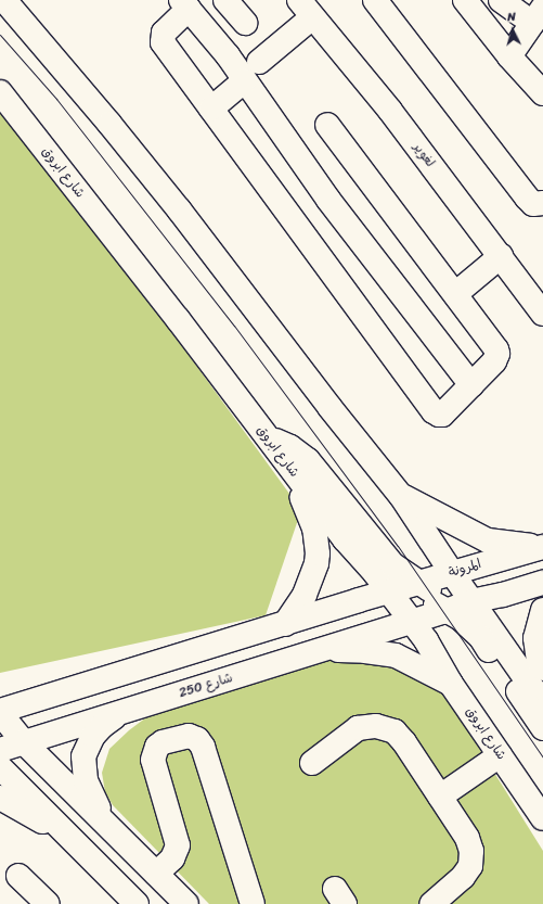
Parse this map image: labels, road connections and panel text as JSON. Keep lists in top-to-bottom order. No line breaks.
{"streets":{"street":["لغوير","شارع ابروق","المرونة","شارع 250"]},"crossings":[["شارع ابروق","المرونة"],["شارع ابروق","شارع 250"]],"north":"top"}
